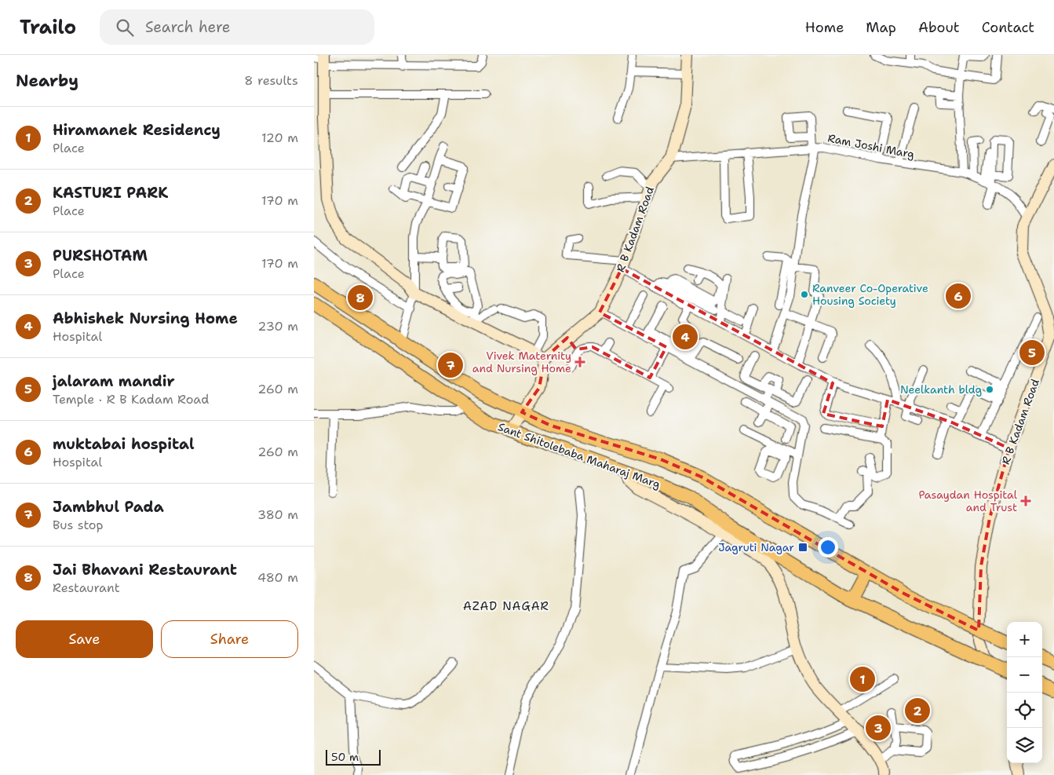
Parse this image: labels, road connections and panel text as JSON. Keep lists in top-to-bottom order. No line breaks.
{"streets":{"main road":["Sant Shitolebaba Maharaj Marg"],"street":["Ram Joshi Marg","R B Kadam Road"]},"crossings":[["Ram Joshi Marg","R B Kadam Road"]],"districts":["AZAD NAGAR"],"places":{"other":["Ranveer Co-Operative Housing Society","Neelkanth bldg"],"health":["Vivek Maternity and Nursing Home","Pasaydan Hospital and Trust"],"transit":["Jagruti Nagar"]},"scale_bar":"50 m","page":{"header":"Trailo","search":"Search here","nav":["Home","Map","About","Contact"],"heading":["Nearby","8 results"],"list":[{"mark":"1","name":"Hiramanek Residency","note":"Place","value":"120 m"},{"mark":"2","name":"KASTURI PARK","note":"Place","value":"170 m"},{"mark":"3","name":"PURSHOTAM","note":"Place","value":"170 m"},{"mark":"4","name":"Abhishek Nursing Home","note":"Hospital","value":"230 m"},{"mark":"5","name":"jalaram mandir","note":"Temple · R B Kadam Road","value":"260 m"},{"mark":"6","name":"muktabai hospital","note":"Hospital","value":"260 m"},{"mark":"7","name":"Jambhul Pada","note":"Bus stop","value":"380 m"},{"mark":"8","name":"Jai Bhavani Restaurant","note":"Restaurant","value":"480 m"}],"pins":["6","8","4","5","7","1","2","3"],"buttons":["Save","Share"],"map_buttons":["+","−"],"scale":"50 m"}}
